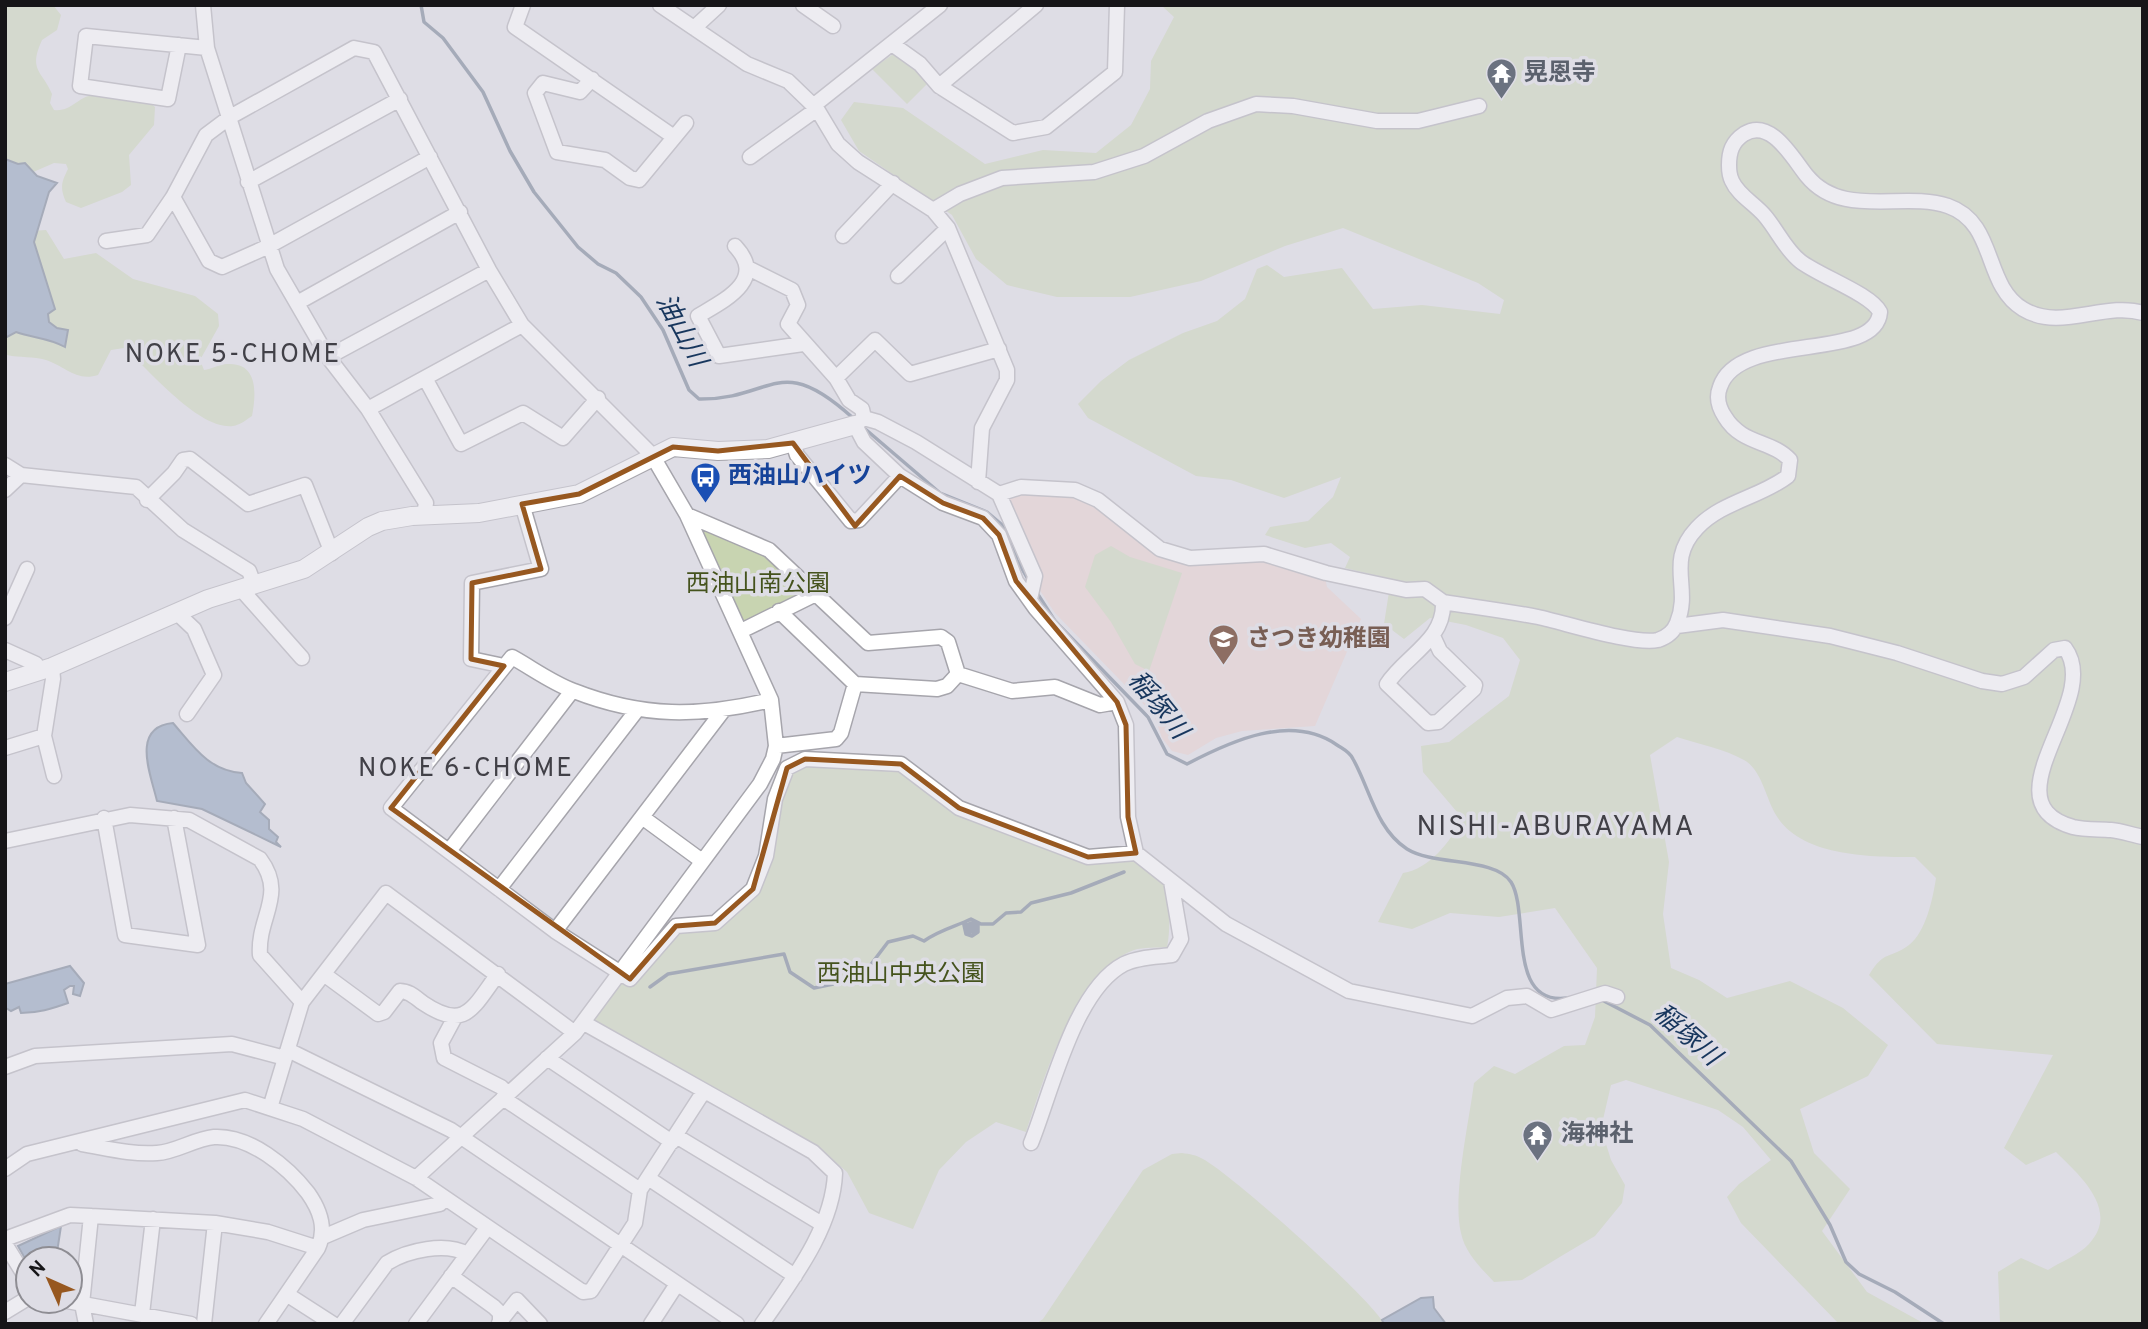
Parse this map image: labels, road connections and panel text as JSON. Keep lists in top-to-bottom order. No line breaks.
{"districts":["NOKE 5-CHOME","NOKE 6-CHOME","NISHI-ABURAYAMA"],"water":["油山川","稲塚川"],"parks":["西油山南公園","西油山中央公園"],"places":{"temple":["晃恩寺","海神社"],"bus stop":["西油山ハイツ"],"school or university":["さつき幼稚園"]},"north":"top left"}
